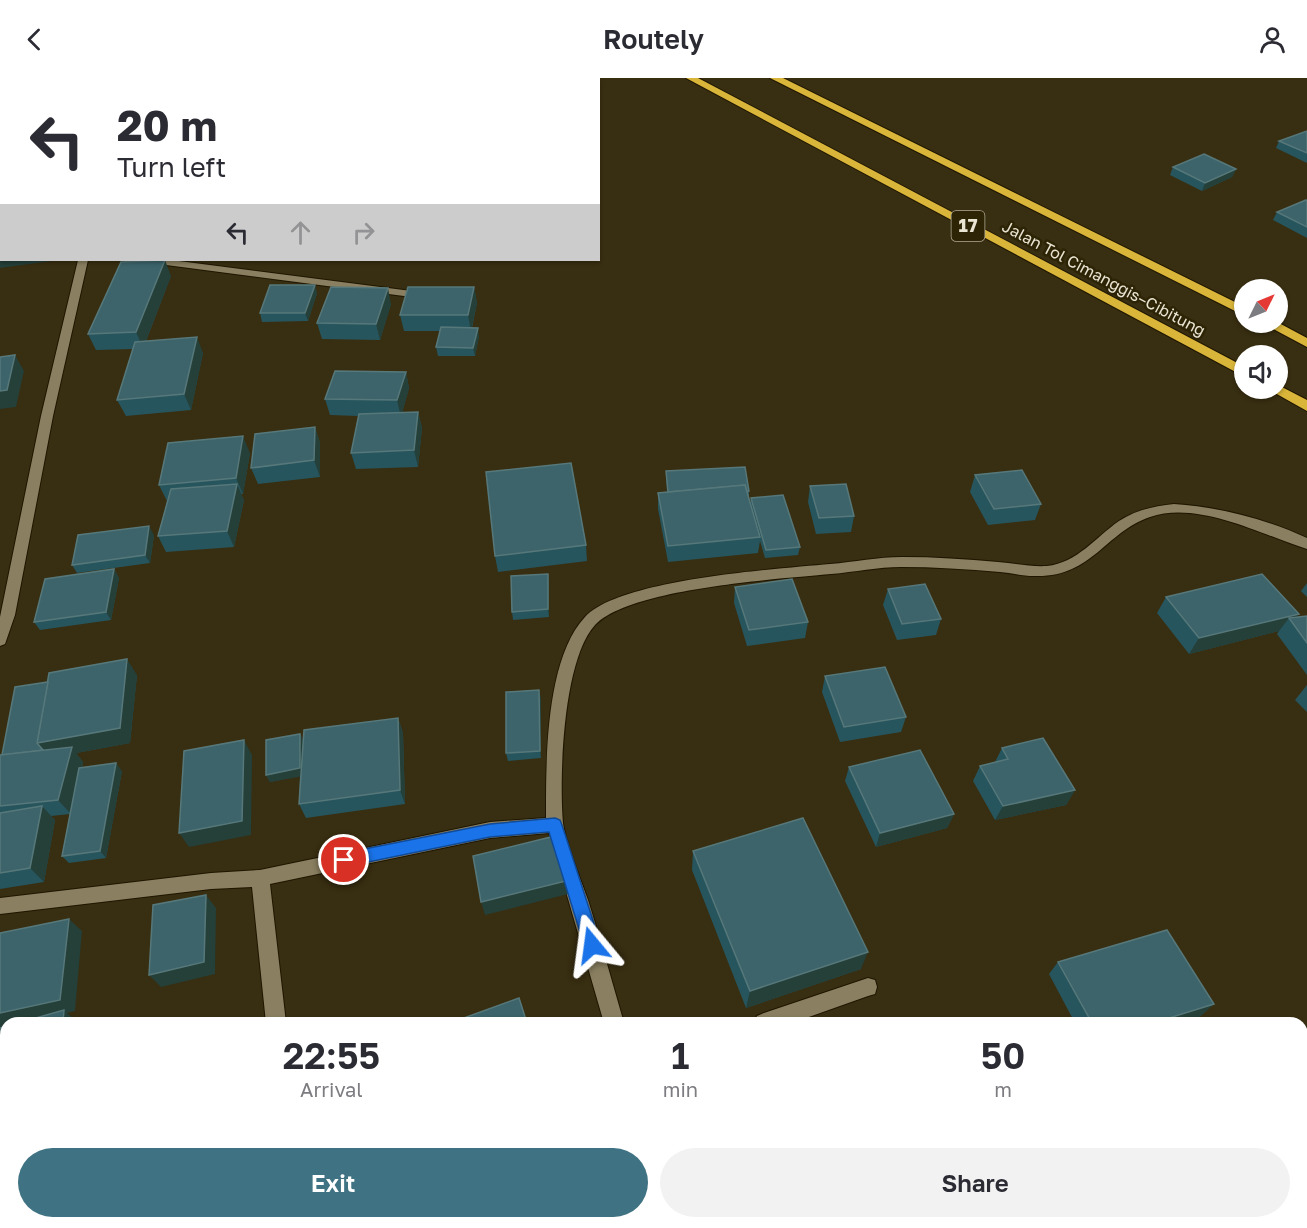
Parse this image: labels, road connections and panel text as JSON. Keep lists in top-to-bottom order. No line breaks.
{"streets":{"highway":["17","Jalan Tol Cimanggis–Cibitung"]},"north":"top right","page":{"header":"Routely","turn":["20 m","Turn left"],"eta":["22:55","Arrival","1","min","50","m"],"buttons":["Exit","Share"]}}
